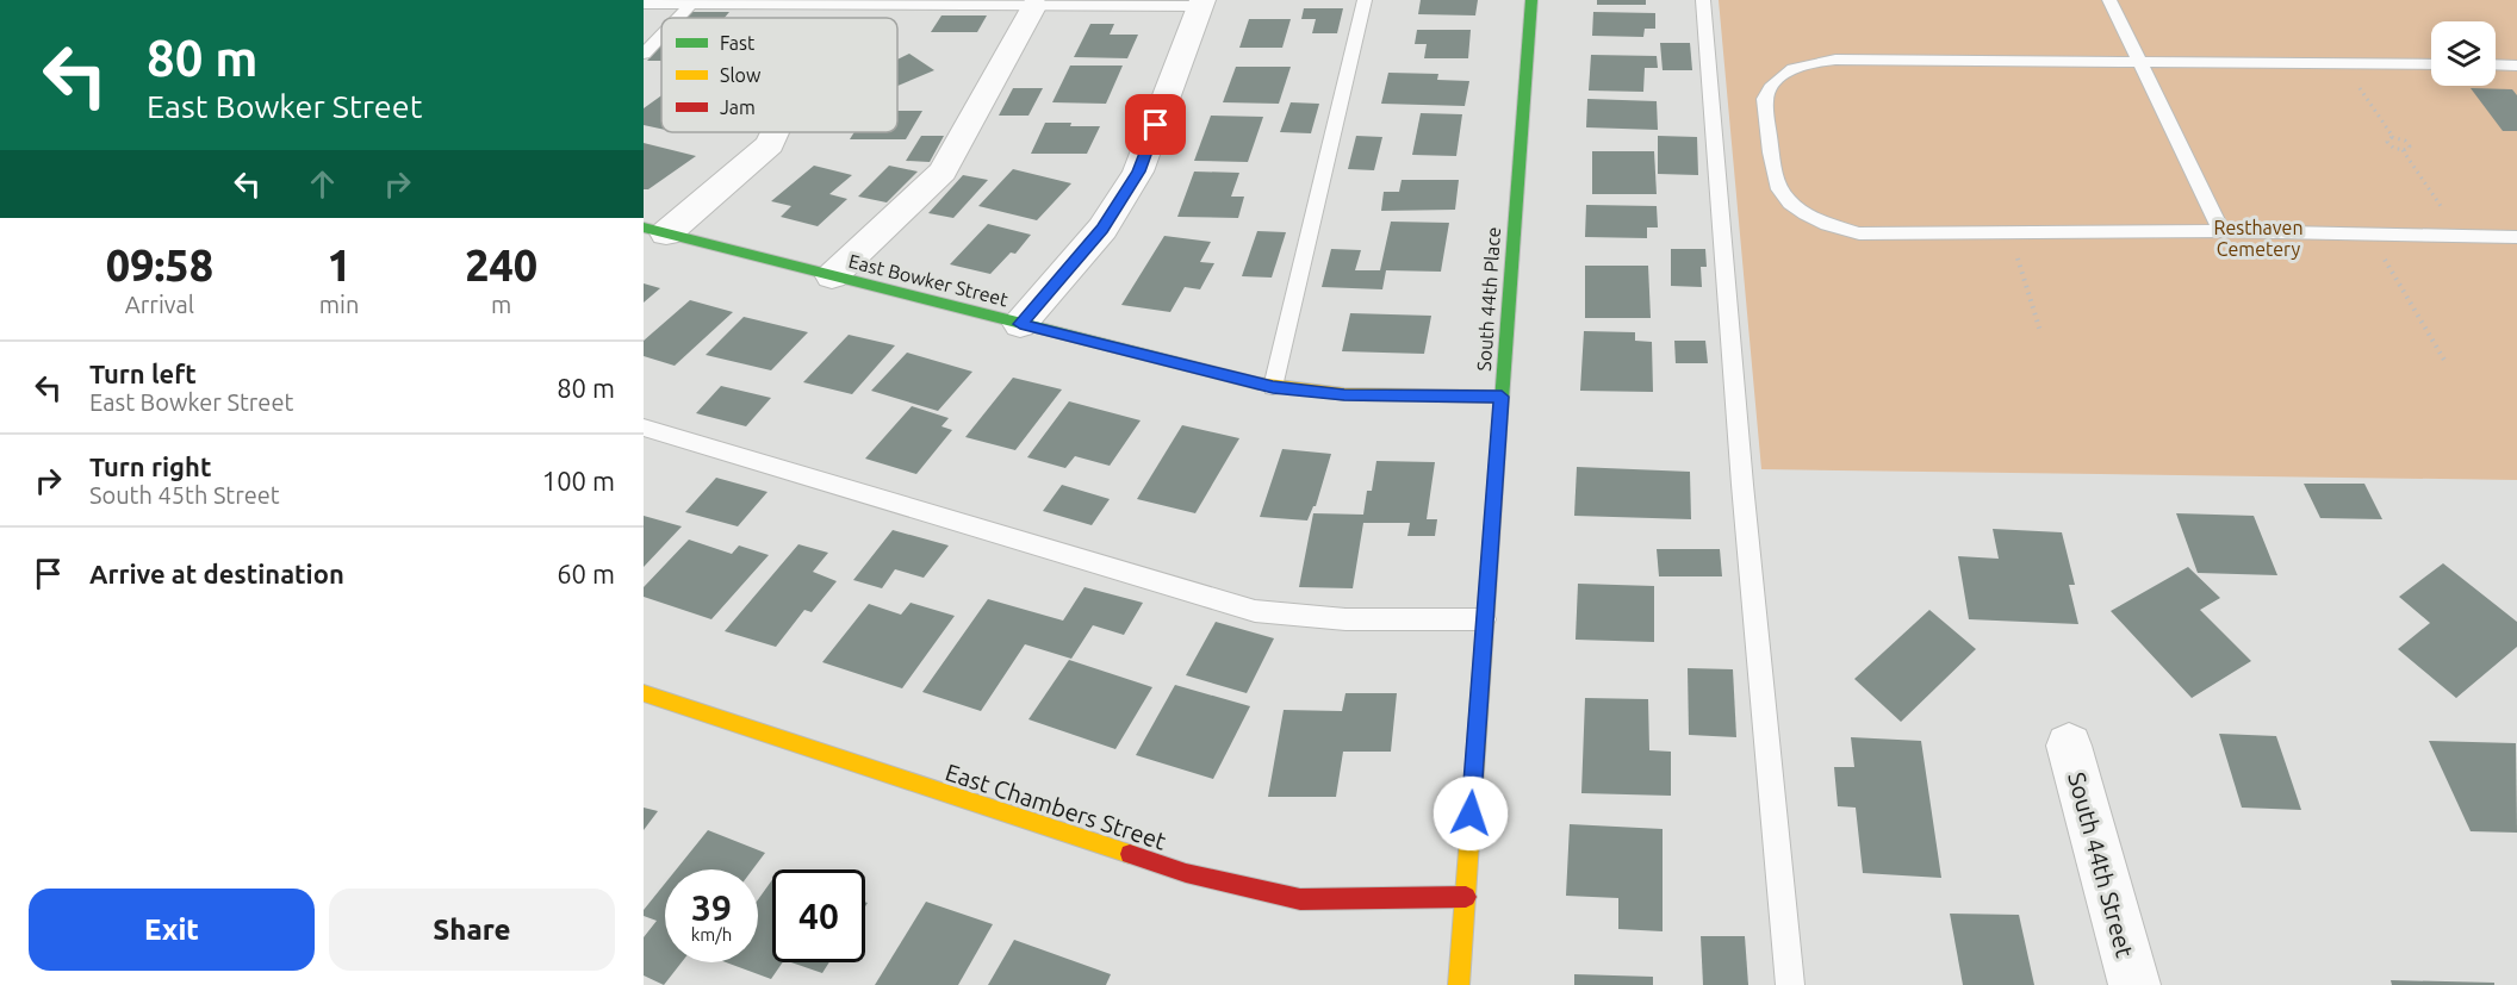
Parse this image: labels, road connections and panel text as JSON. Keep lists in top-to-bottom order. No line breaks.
{"streets":{"street":["East Bowker Street","South 44th Place","East Chambers Street","South 44th Street"]},"crossings":[["East Bowker Street","South 44th Place"],["South 44th Place","East Chambers Street"]],"parks":["Resthaven Cemetery"],"legend":["Fast","Slow","Jam"],"page":{"turn":["80 m","East Bowker Street"],"eta":["09:58","Arrival","1","min","240","m"],"list":[{"name":"Turn left","note":"East Bowker Street","value":"80 m"},{"name":"Turn right","note":"South 45th Street","value":"100 m"},{"name":"Arrive at destination","value":"60 m"}],"speed":"39 km/h","limit":"40","buttons":["Exit","Share"]}}
